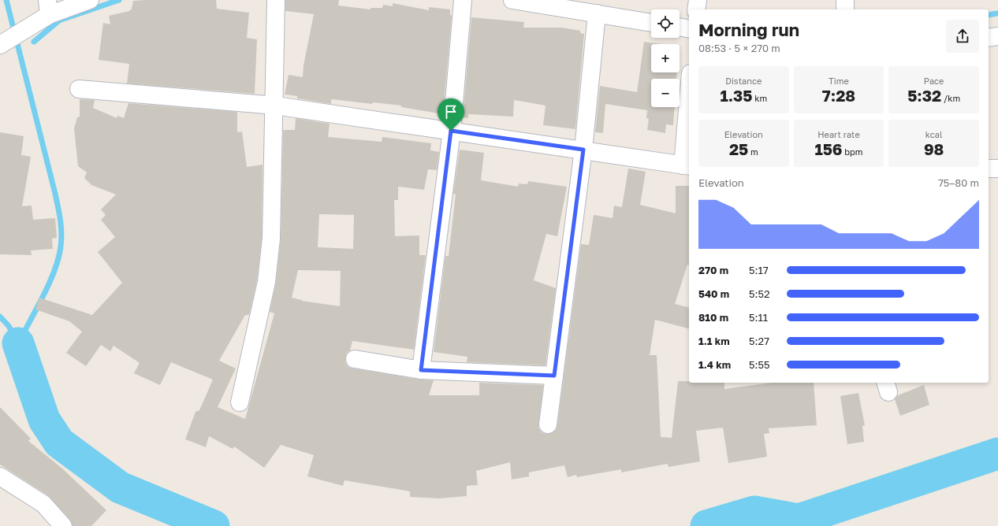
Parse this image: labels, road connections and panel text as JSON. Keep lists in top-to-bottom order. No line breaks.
{"page":{"map_buttons":["+","−"],"heading":["Morning run","08:53 · 5 × 270 m"],"stats":[["Distance","1.35 km"],["Time","7:28"],["Pace","5:32 /km"],["Elevation","25 m"],["Heart rate","156 bpm"],["kcal","98"]],"chart":["Elevation","75–80 m"],"list":[{"name":"270 m","note":"5:17"},{"name":"540 m","note":"5:52"},{"name":"810 m","note":"5:11"},{"name":"1.1 km","note":"5:27"},{"name":"1.4 km","note":"5:55"}]}}
